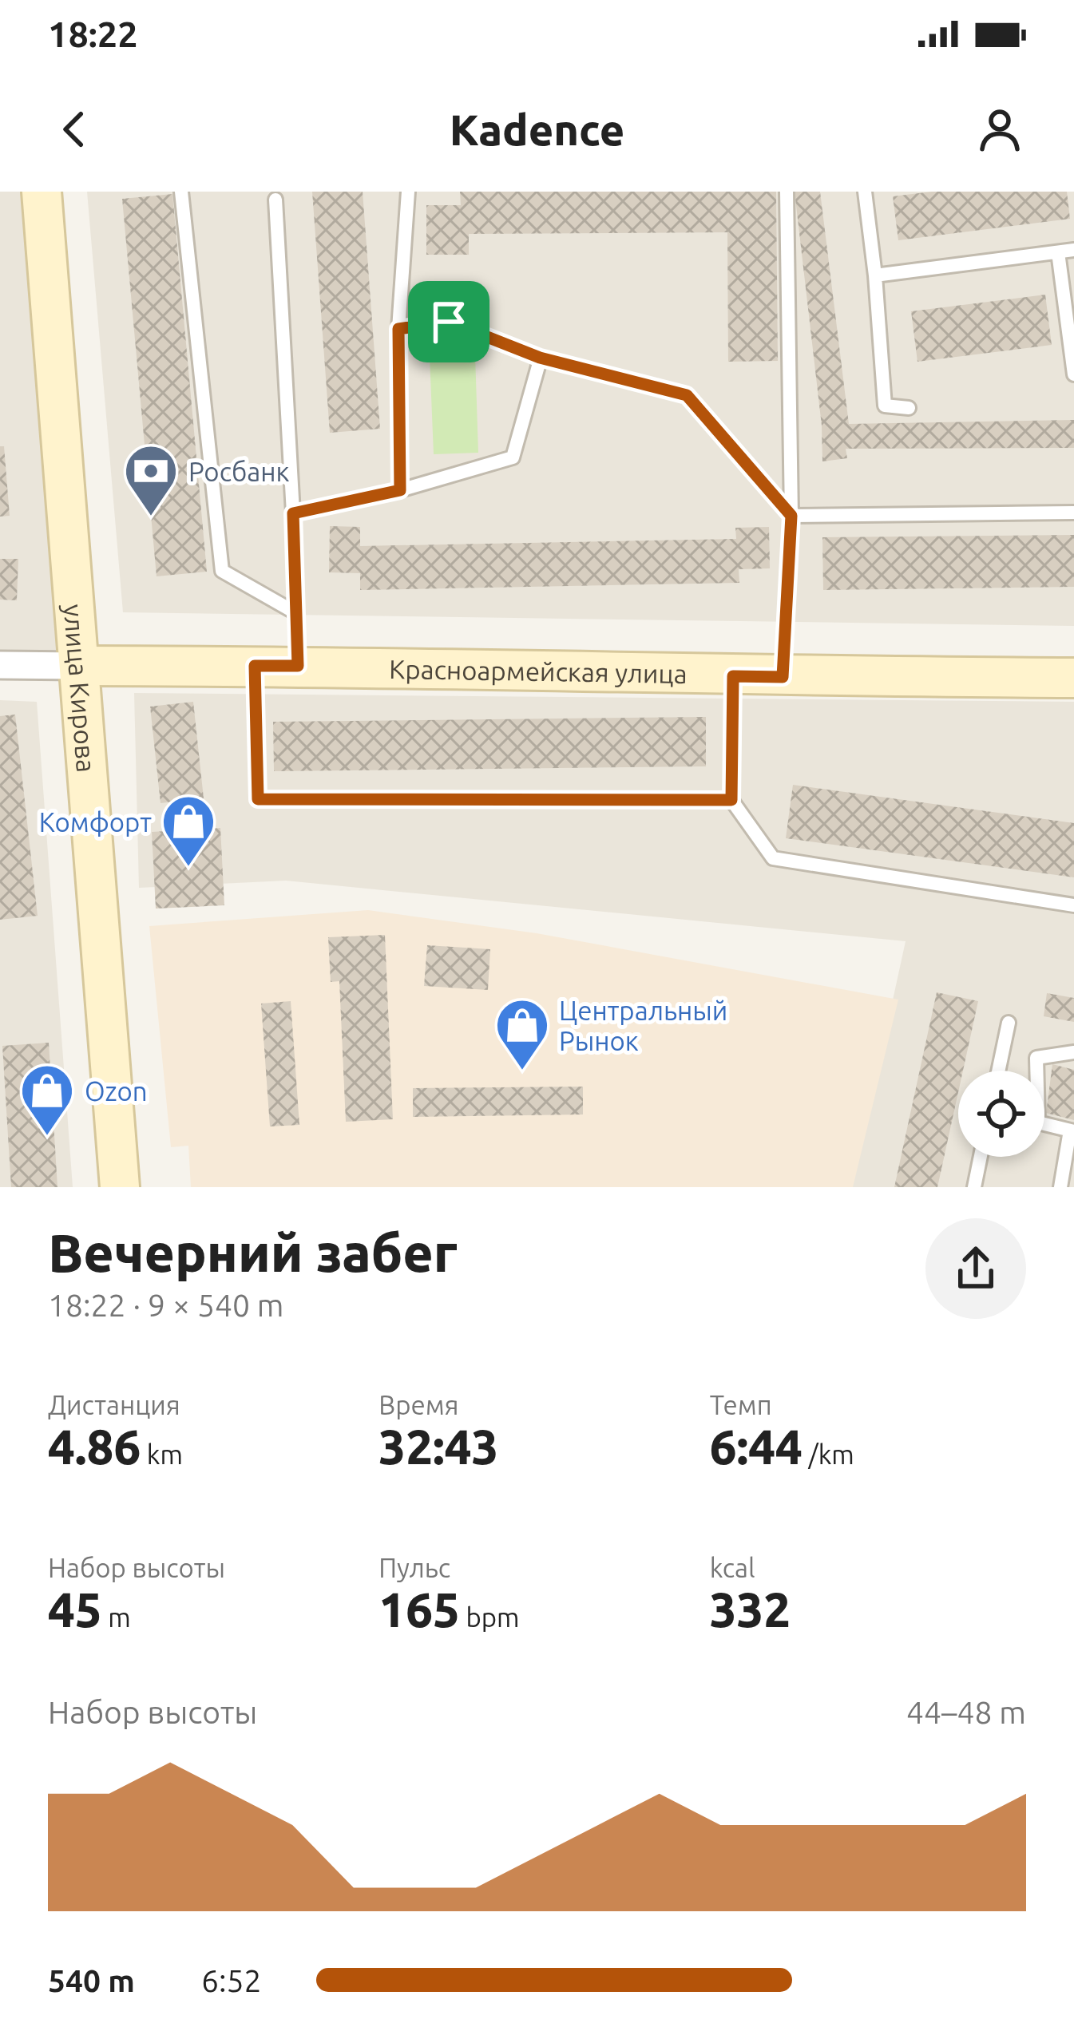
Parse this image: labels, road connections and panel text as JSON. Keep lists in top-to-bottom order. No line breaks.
{"streets":{"street":["Красноармейская улица","улица Кирова"]},"crossings":[["Красноармейская улица","улица Кирова"]],"places":{"bank":["Росбанк"],"shop":["Комфорт","Центральный Рынок","Ozon"]},"page":{"status":"18:22","header":"Kadence","heading":["Вечерний забег","18:22 · 9 × 540 m"],"stats":[["Дистанция","4.86 km"],["Время","32:43"],["Темп","6:44 /km"],["Набор высоты","45 m"],["Пульс","165 bpm"],["kcal","332"]],"chart":["Набор высоты","44–48 m"],"list":[{"name":"540 m","note":"6:52"}]}}
